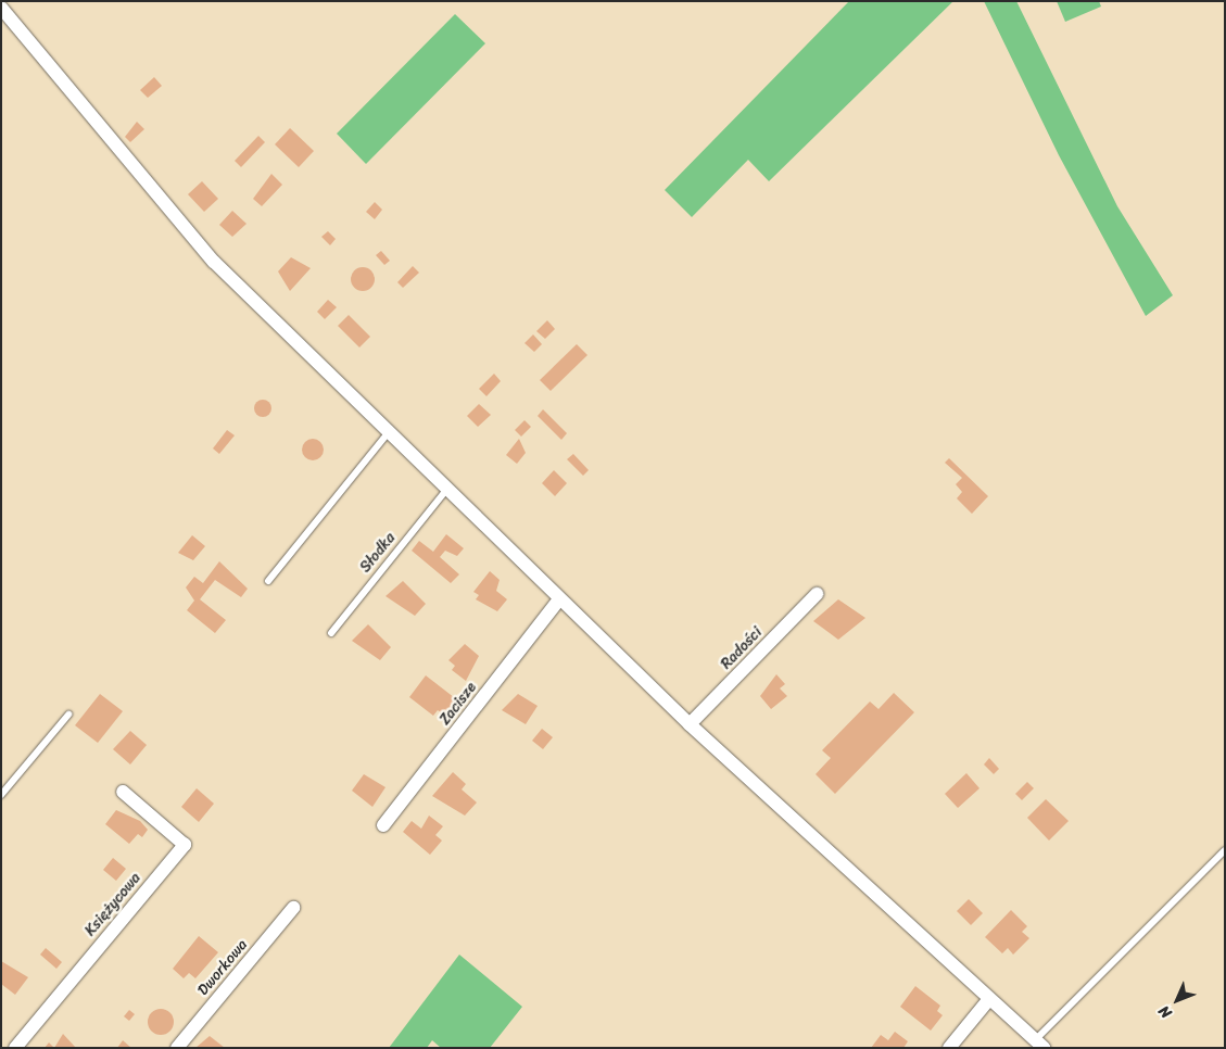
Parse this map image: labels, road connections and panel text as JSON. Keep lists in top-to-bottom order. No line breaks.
{"streets":{"street":["Radości","Zacisze","Księżycowa","Dworkowa"],"lane":["Słodka"]},"north":"bottom left"}
